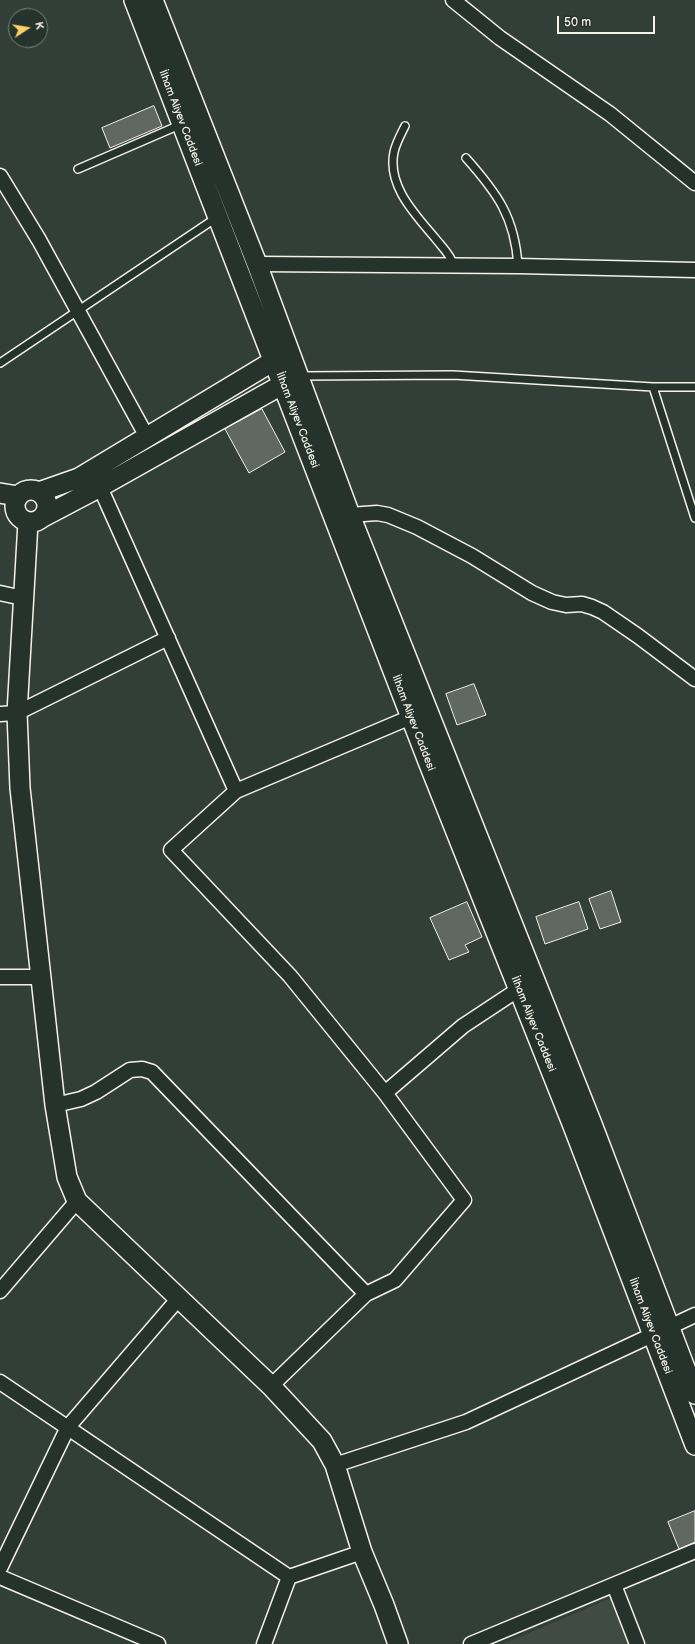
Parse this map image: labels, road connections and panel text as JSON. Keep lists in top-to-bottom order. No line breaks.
{"streets":{"main road":["İlham Aliyev Caddesi"]},"scale_bar":"50 m","north":"right"}
